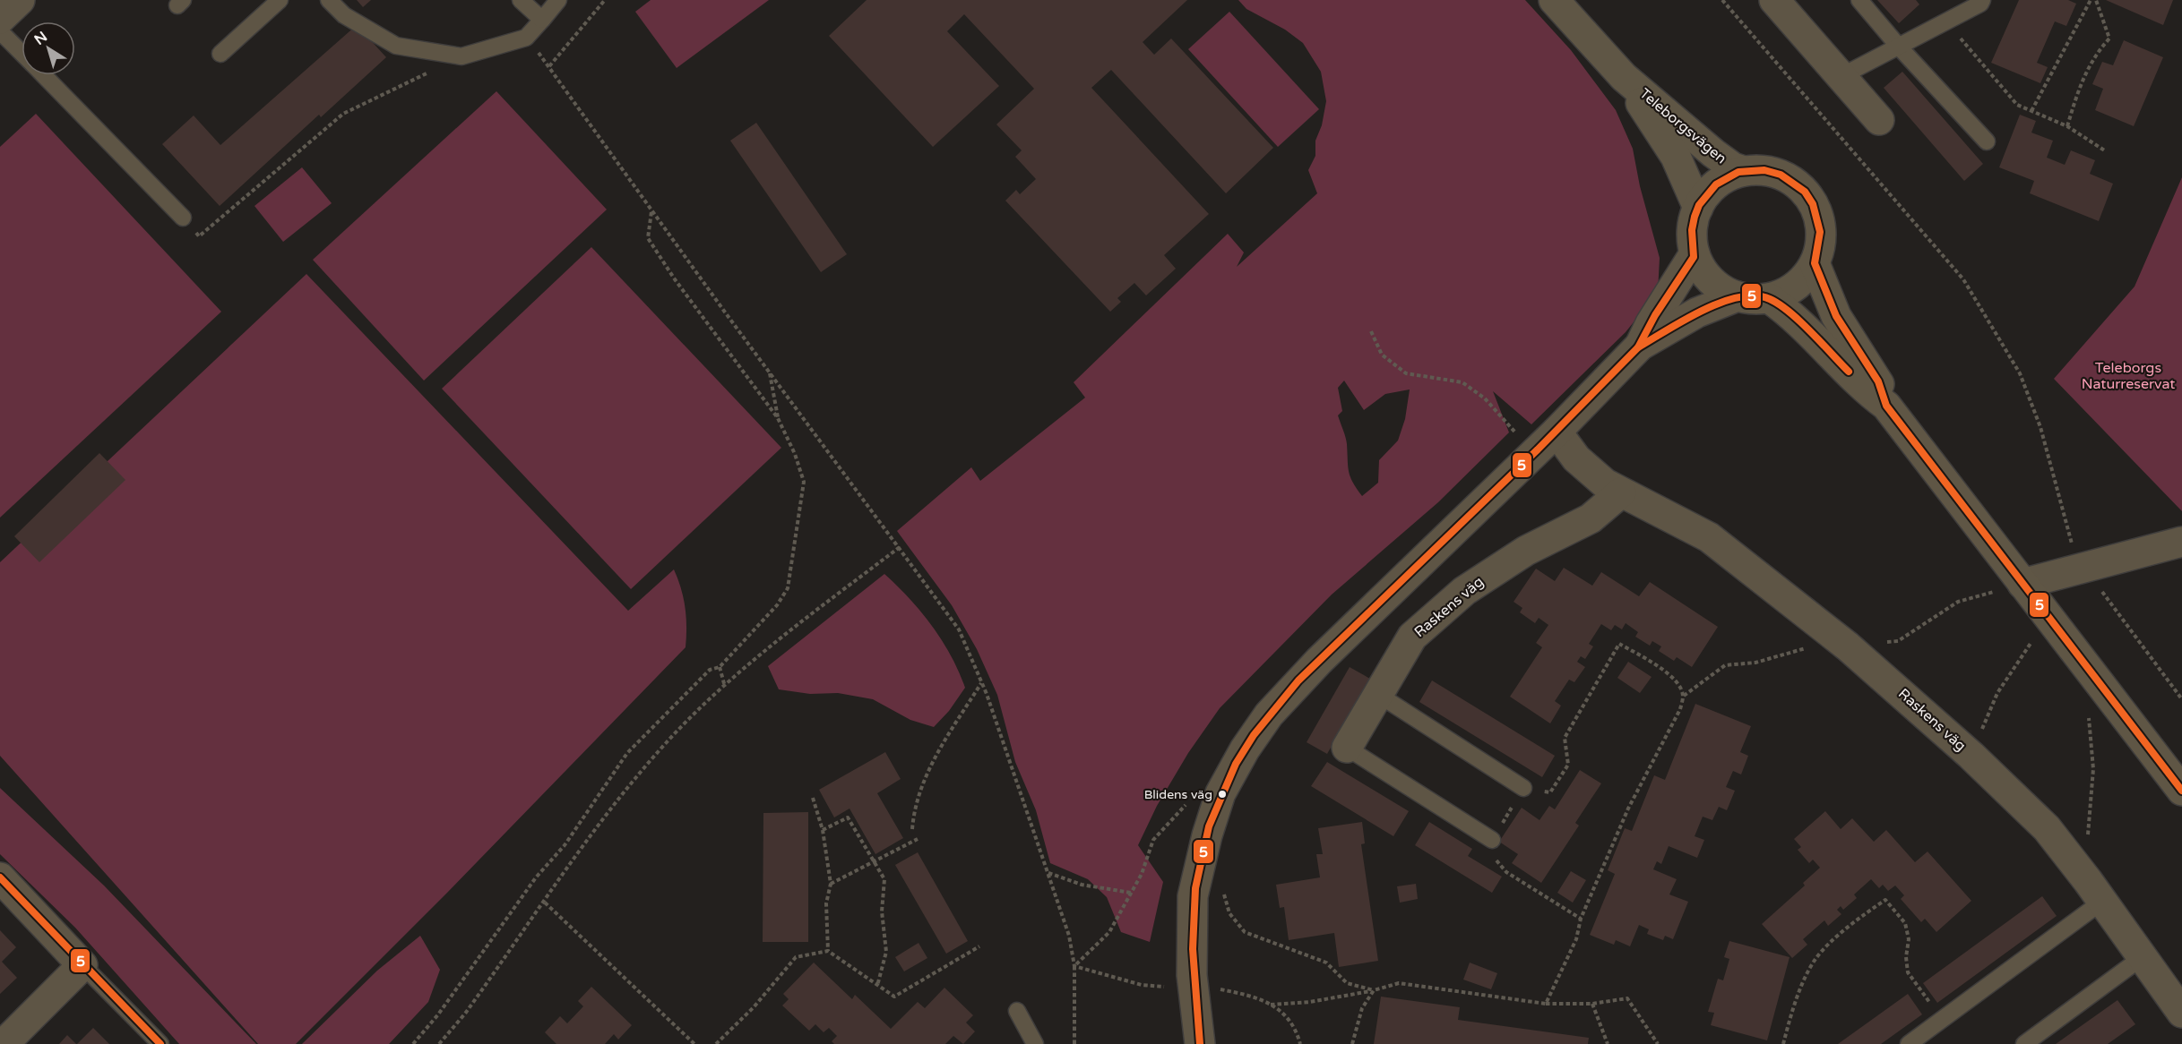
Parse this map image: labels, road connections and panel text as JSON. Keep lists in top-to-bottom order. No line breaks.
{"streets":{"main road":["Teleborgsvägen"],"street":["Raskens väg"]},"parks":["Teleborgs Naturreservat"],"places":["Blidens väg"],"lines":["transit line 5"],"north":"top left"}
